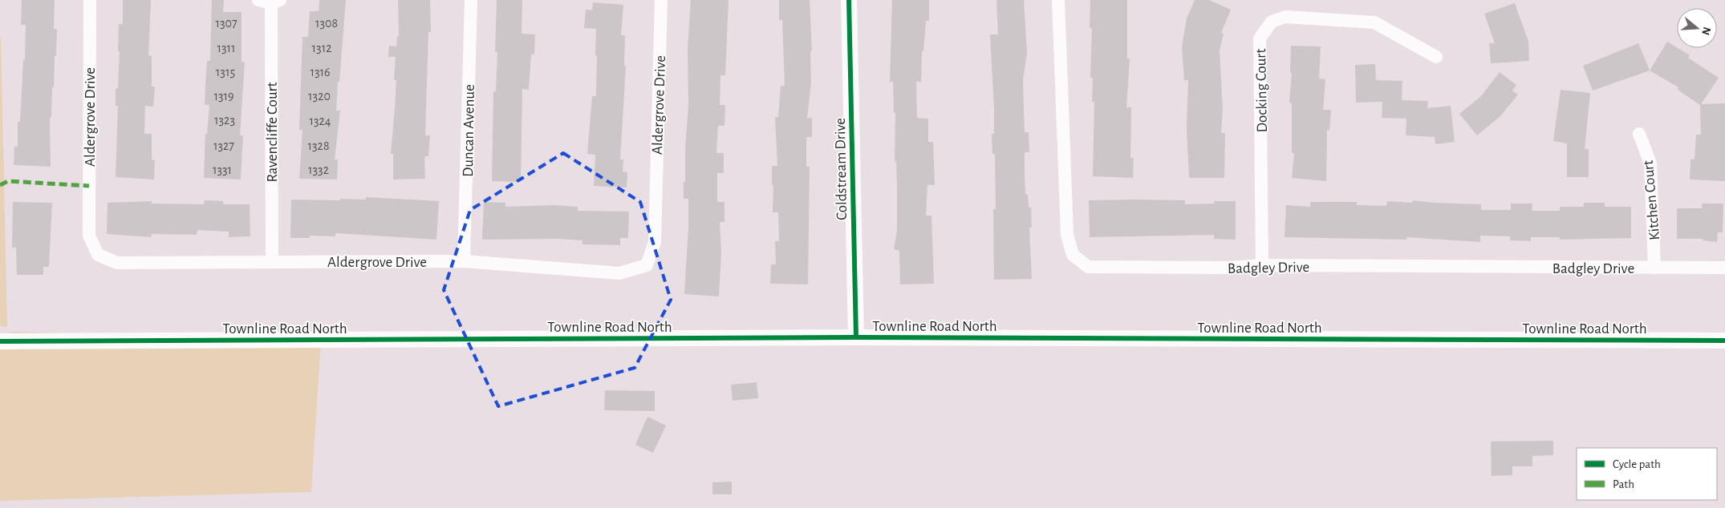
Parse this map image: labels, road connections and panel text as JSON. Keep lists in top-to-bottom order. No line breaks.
{"streets":{"street":["Docking Court","Aldergrove Drive","Duncan Avenue","Ravencliffe Court","Coldstream Drive","Kitchen Court","Badgley Drive","Townline Road North"]},"crossings":[["Docking Court","Badgley Drive"],["Aldergrove Drive","Duncan Avenue"],["Aldergrove Drive","Ravencliffe Court"],["Coldstream Drive","Townline Road North"],["Kitchen Court","Badgley Drive"]],"house_numbers":["1307","1308","1311","1312","1315","1316","1319","1320","1323","1324","1327","1328","1331","1332"],"legend":["Cycle path","Path"],"north":"right"}
